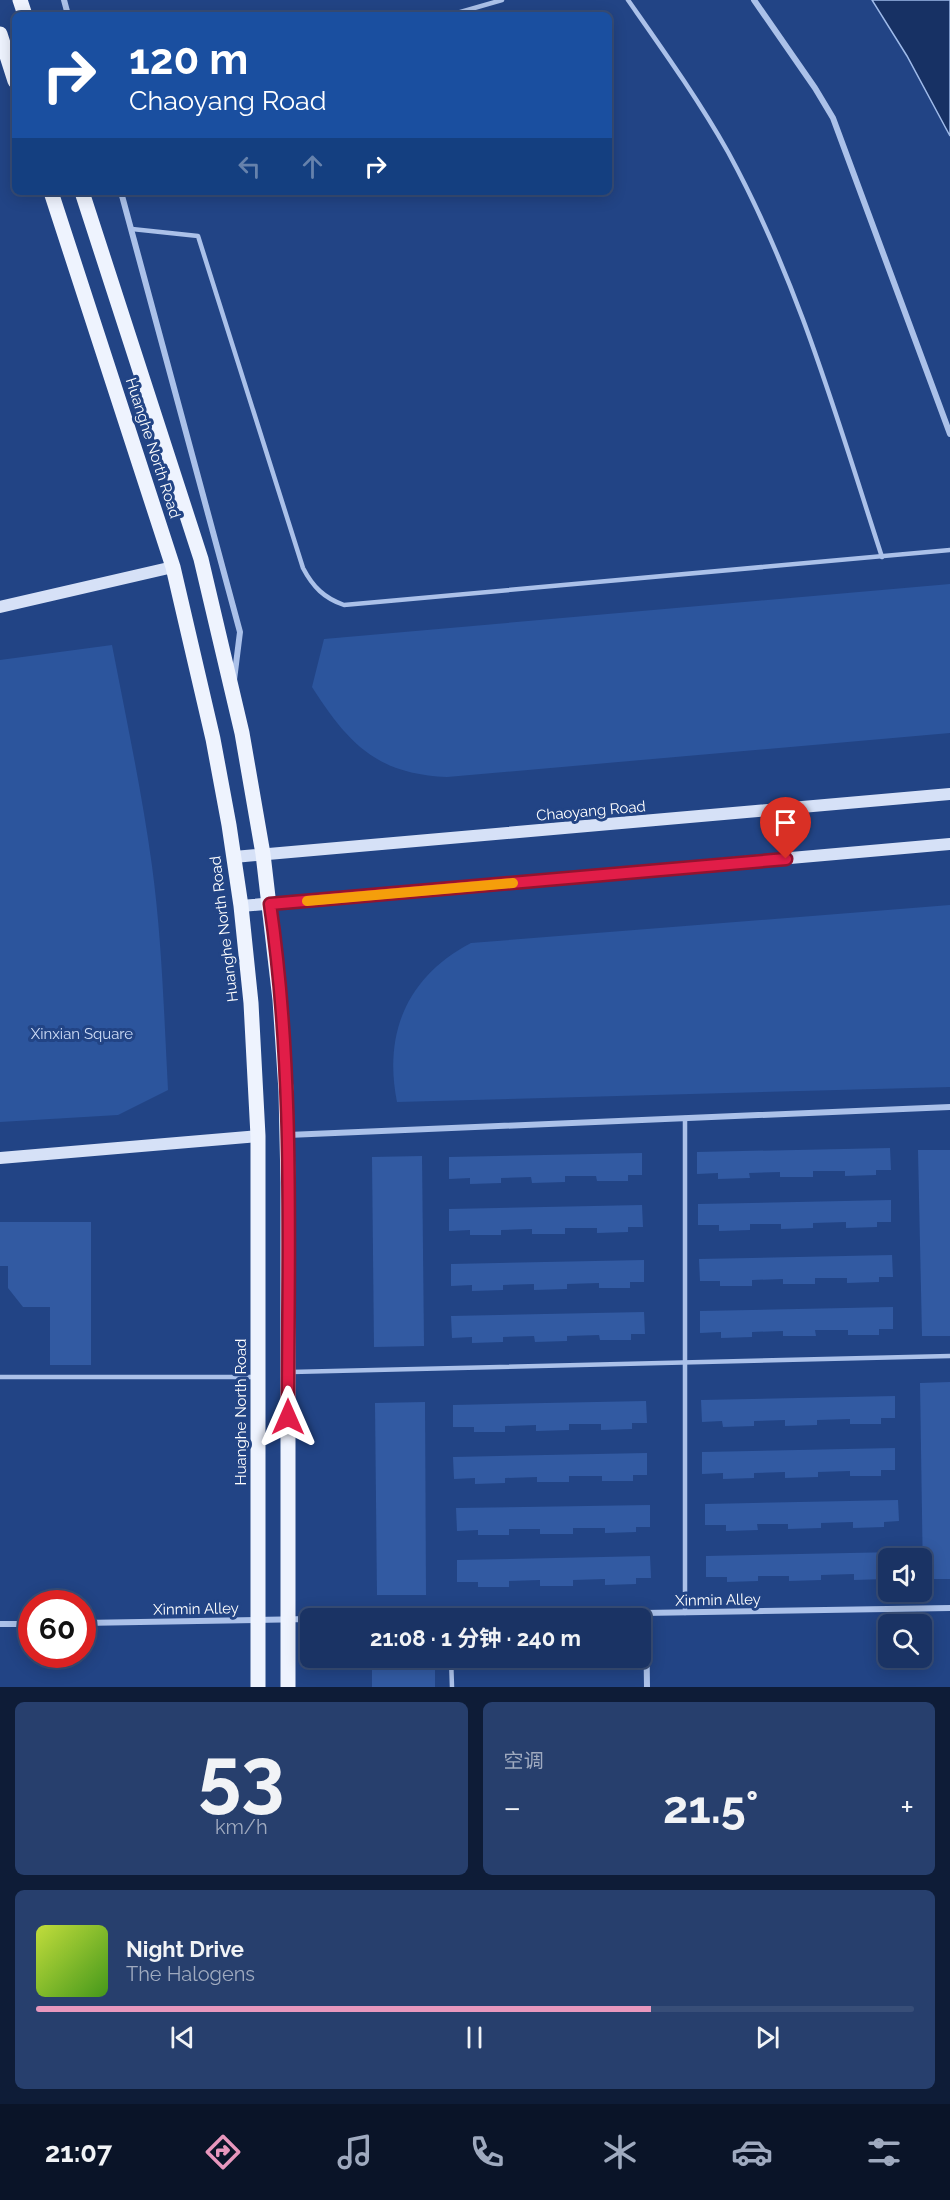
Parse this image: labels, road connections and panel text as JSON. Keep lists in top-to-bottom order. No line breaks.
{"streets":{"main road":["Huanghe North Road","Chaoyang Road"],"street":["Xinmin Alley"]},"crossings":[["Huanghe North Road","Chaoyang Road"],["Huanghe North Road","Xinmin Alley"]],"parks":["Xinxian Square"],"page":{"turn":["120 m","Chaoyang Road"],"limit":"60","trip":"21:08 · 1 分钟 · 240 m","tile":[["53","km/h"],"空调"],"heat":["−","21.5°","+"],"song":["Night Drive","The Halogens"],"tabs":"21:07"}}
